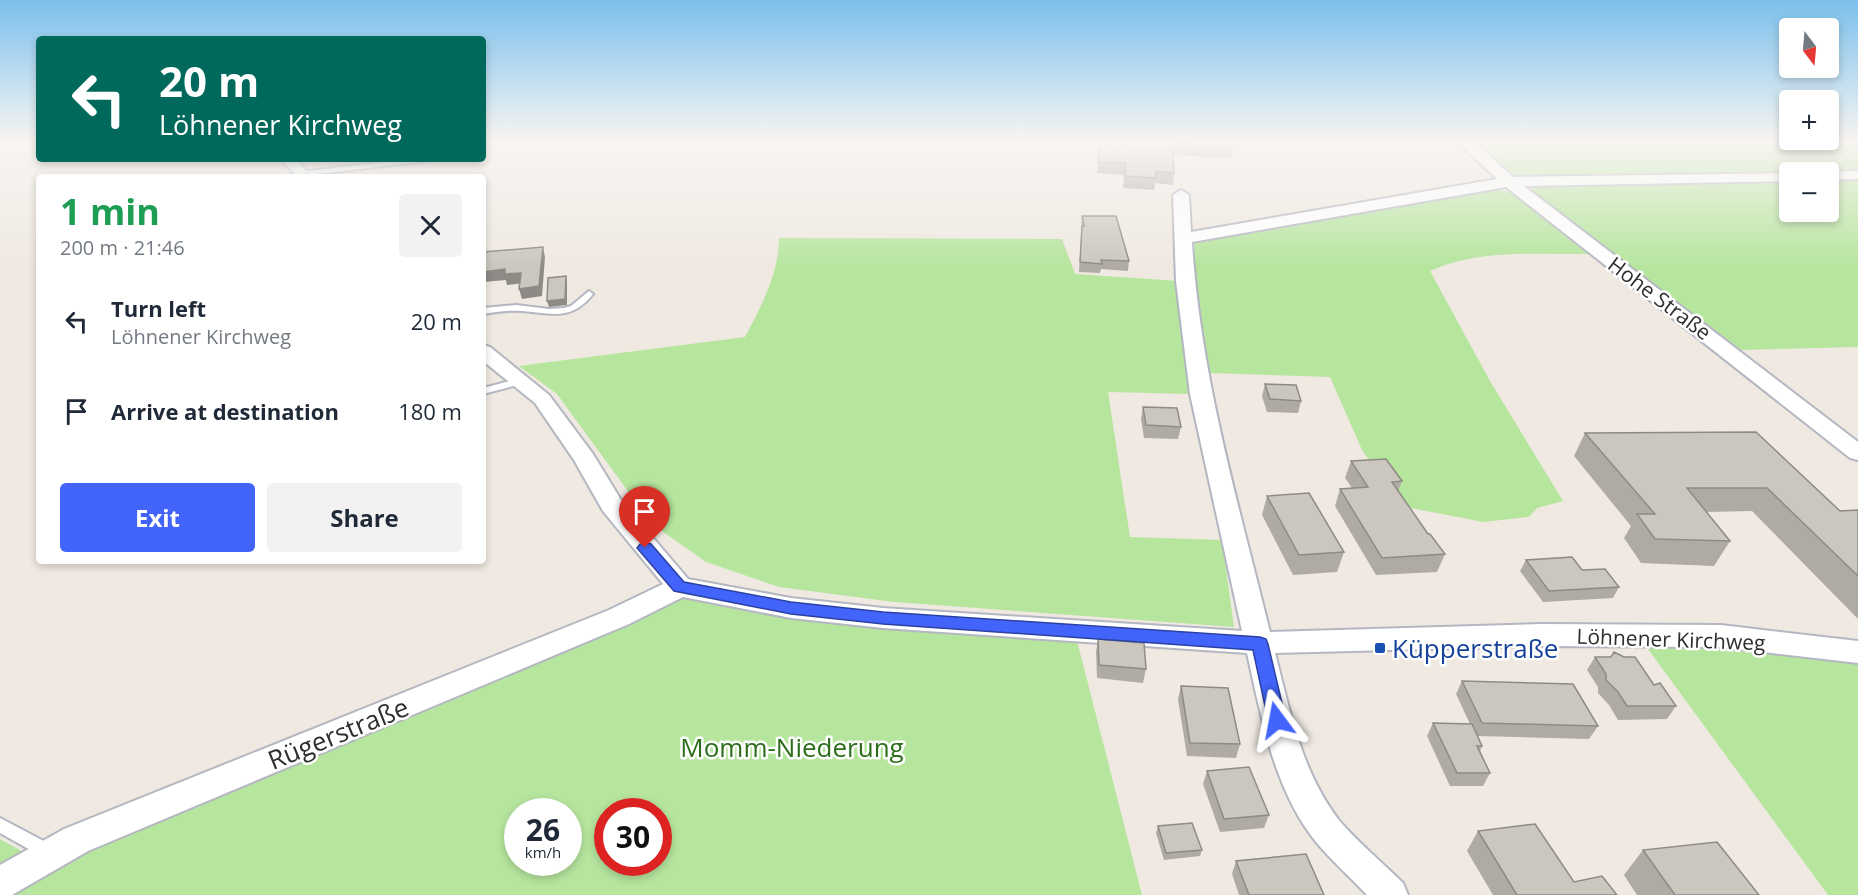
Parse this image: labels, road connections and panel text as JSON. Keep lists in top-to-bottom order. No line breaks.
{"streets":{"street":["Hohe Straße","Löhnener Kirchweg","Rügerstraße"]},"crossings":[["Löhnener Kirchweg","Rügerstraße"]],"parks":["Momm-Niederung"],"places":{"transit":["Küpperstraße"]},"north":"bottom","page":{"map_buttons":["+","−"],"turn":["20 m","Löhnener Kirchweg"],"heading":["1 min","200 m · 21:46"],"list":[{"name":"Turn left","note":"Löhnener Kirchweg","value":"20 m"},{"name":"Arrive at destination","value":"180 m"}],"buttons":["Exit","Share"],"speed":"26 km/h","limit":"30"}}
